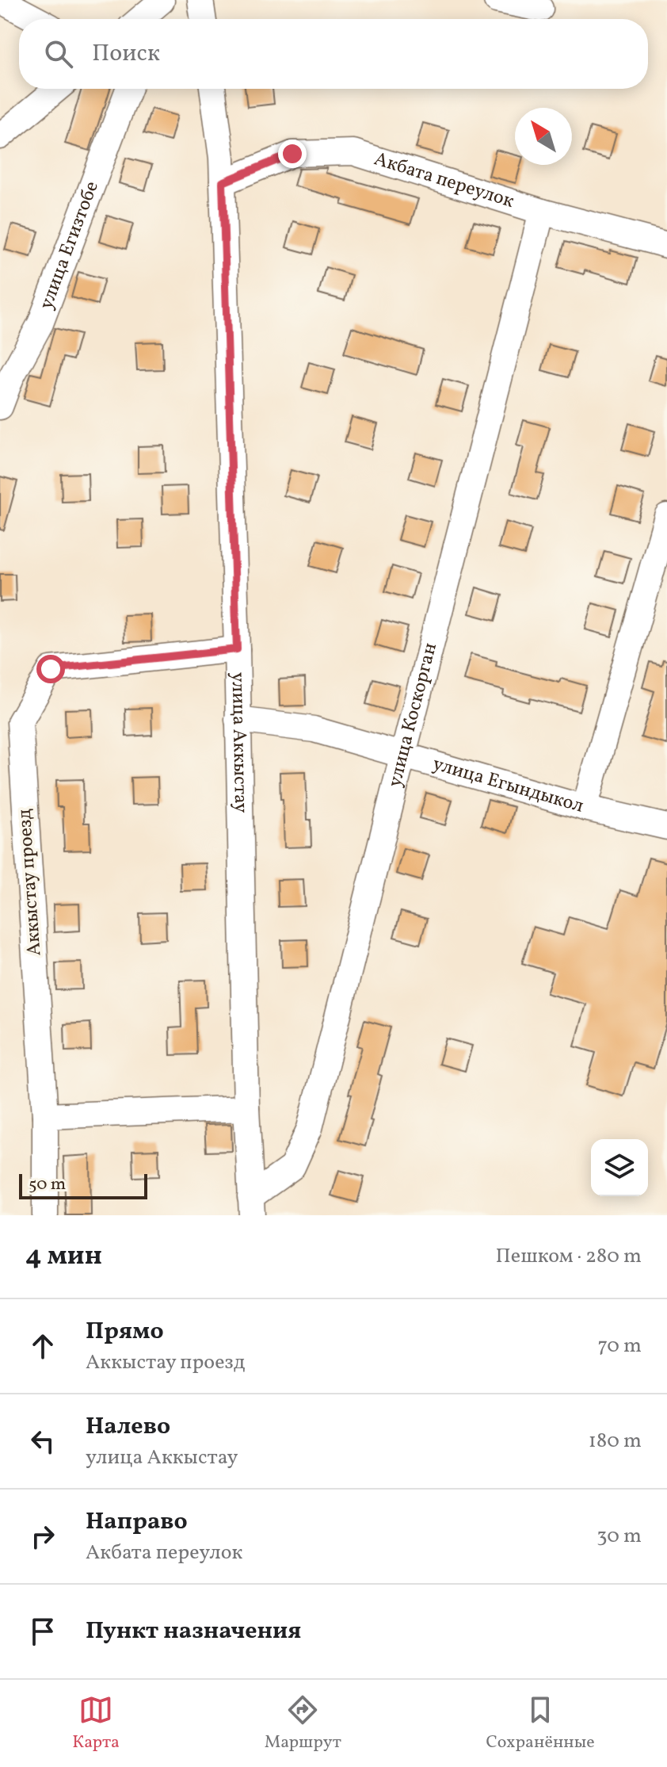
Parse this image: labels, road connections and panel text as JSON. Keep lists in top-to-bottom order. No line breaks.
{"streets":{"street":["Акбата переулок","улица Егизтобе","улица Коскорган","улица Аккыстау","улица Егындыкол","Аккыстау проезд"]},"crossings":[["Акбата переулок","улица Коскорган"],["Акбата переулок","улица Аккыстау"],["улица Коскорган","улица Аккыстау"],["улица Коскорган","улица Егындыкол"],["улица Аккыстау","улица Егындыкол"],["улица Аккыстау","Аккыстау проезд"]],"scale_bar":"50 m","north":"top left","page":{"search":"Поиск","scale":"50 m","heading":["4 мин","Пешком · 280 m"],"list":[["Прямо","Аккыстау проезд","70 m"],["Налево","улица Аккыстау","180 m"],["Направо","Акбата переулок","30 m"],"Пункт назначения"],"nav":["Карта","Маршрут","Сохранённые"]}}
